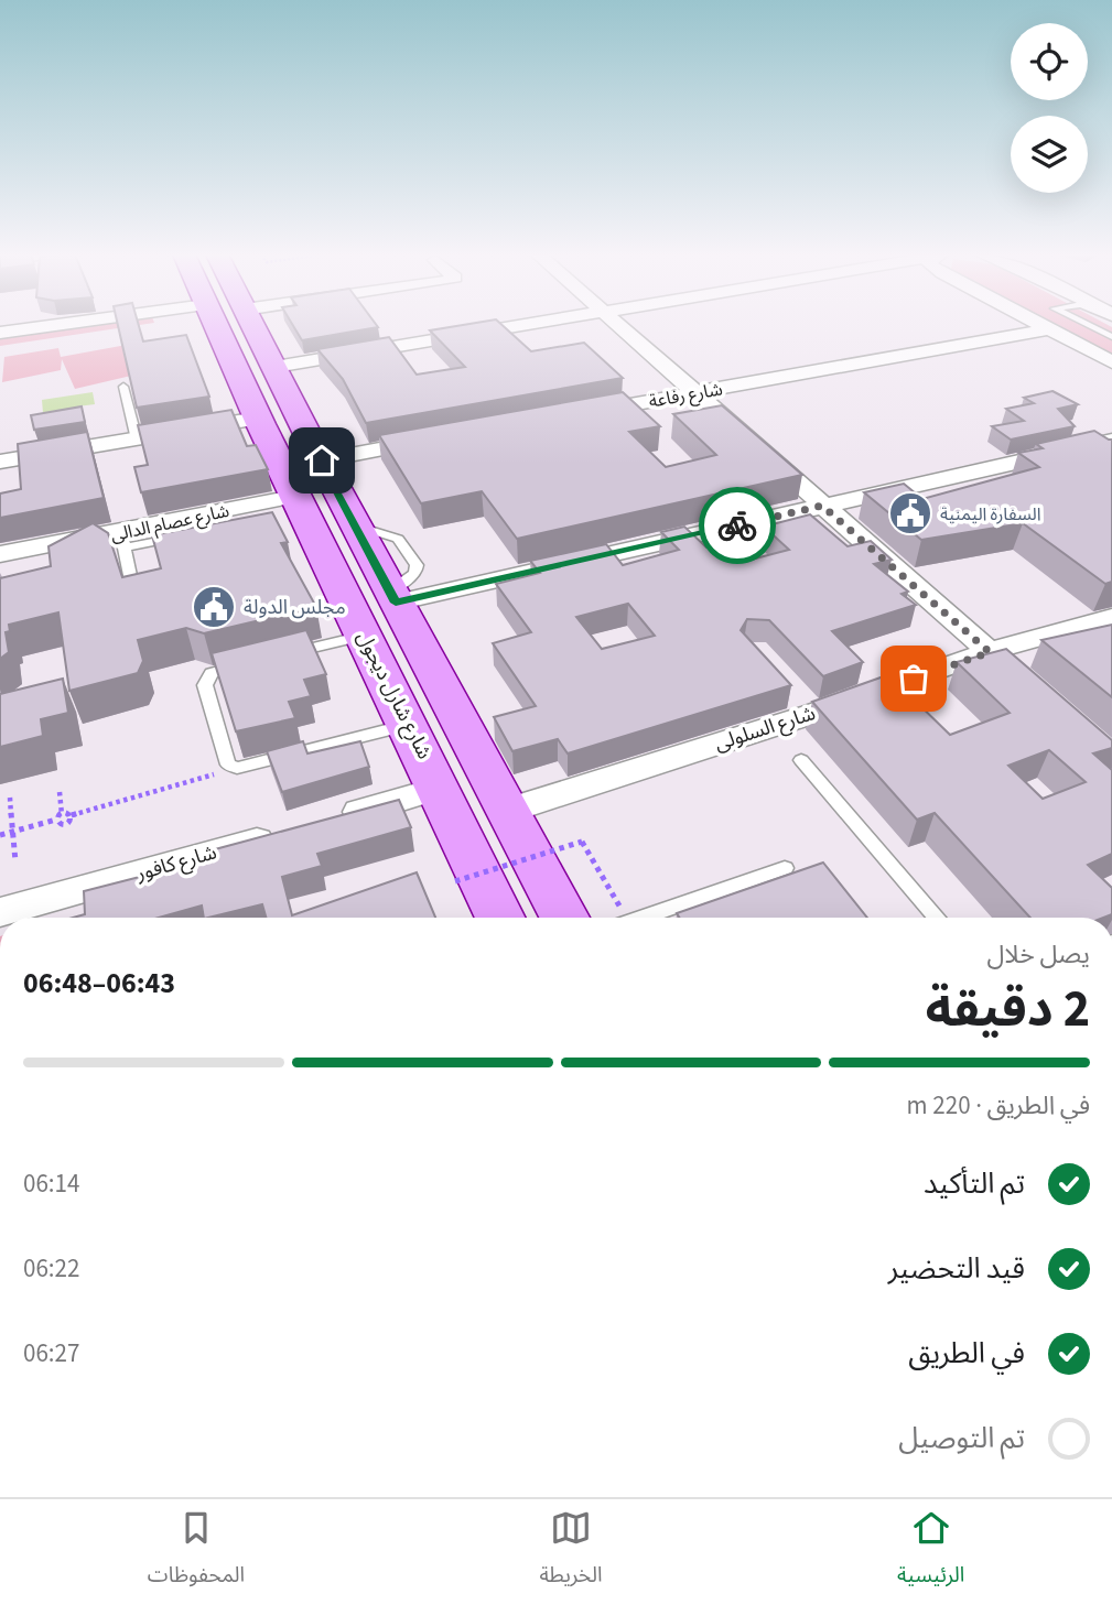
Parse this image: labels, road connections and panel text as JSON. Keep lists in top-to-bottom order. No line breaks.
{"streets":{"main road":["شارع شارل ديجول"],"street":["شارع رفاعة","شارع عصام الدالى","شارع السلولى","شارع كافور"]},"crossings":[["شارع عصام الدالى","شارع شارل ديجول"],["شارع شارل ديجول","شارع كافور"]],"places":{"public building":["السفارة اليمنية","مجلس الدولة"]},"page":{"heading":["2 دقيقة","يصل خلال","06:43–06:48"],"bar":"في الطريق · 220 m","list":[["تم التأكيد","06:14"],["قيد التحضير","06:22"],["في الطريق","06:27"],"تم التوصيل"],"tabs":["الرئيسية","الخريطة","المحفوظات"]}}
